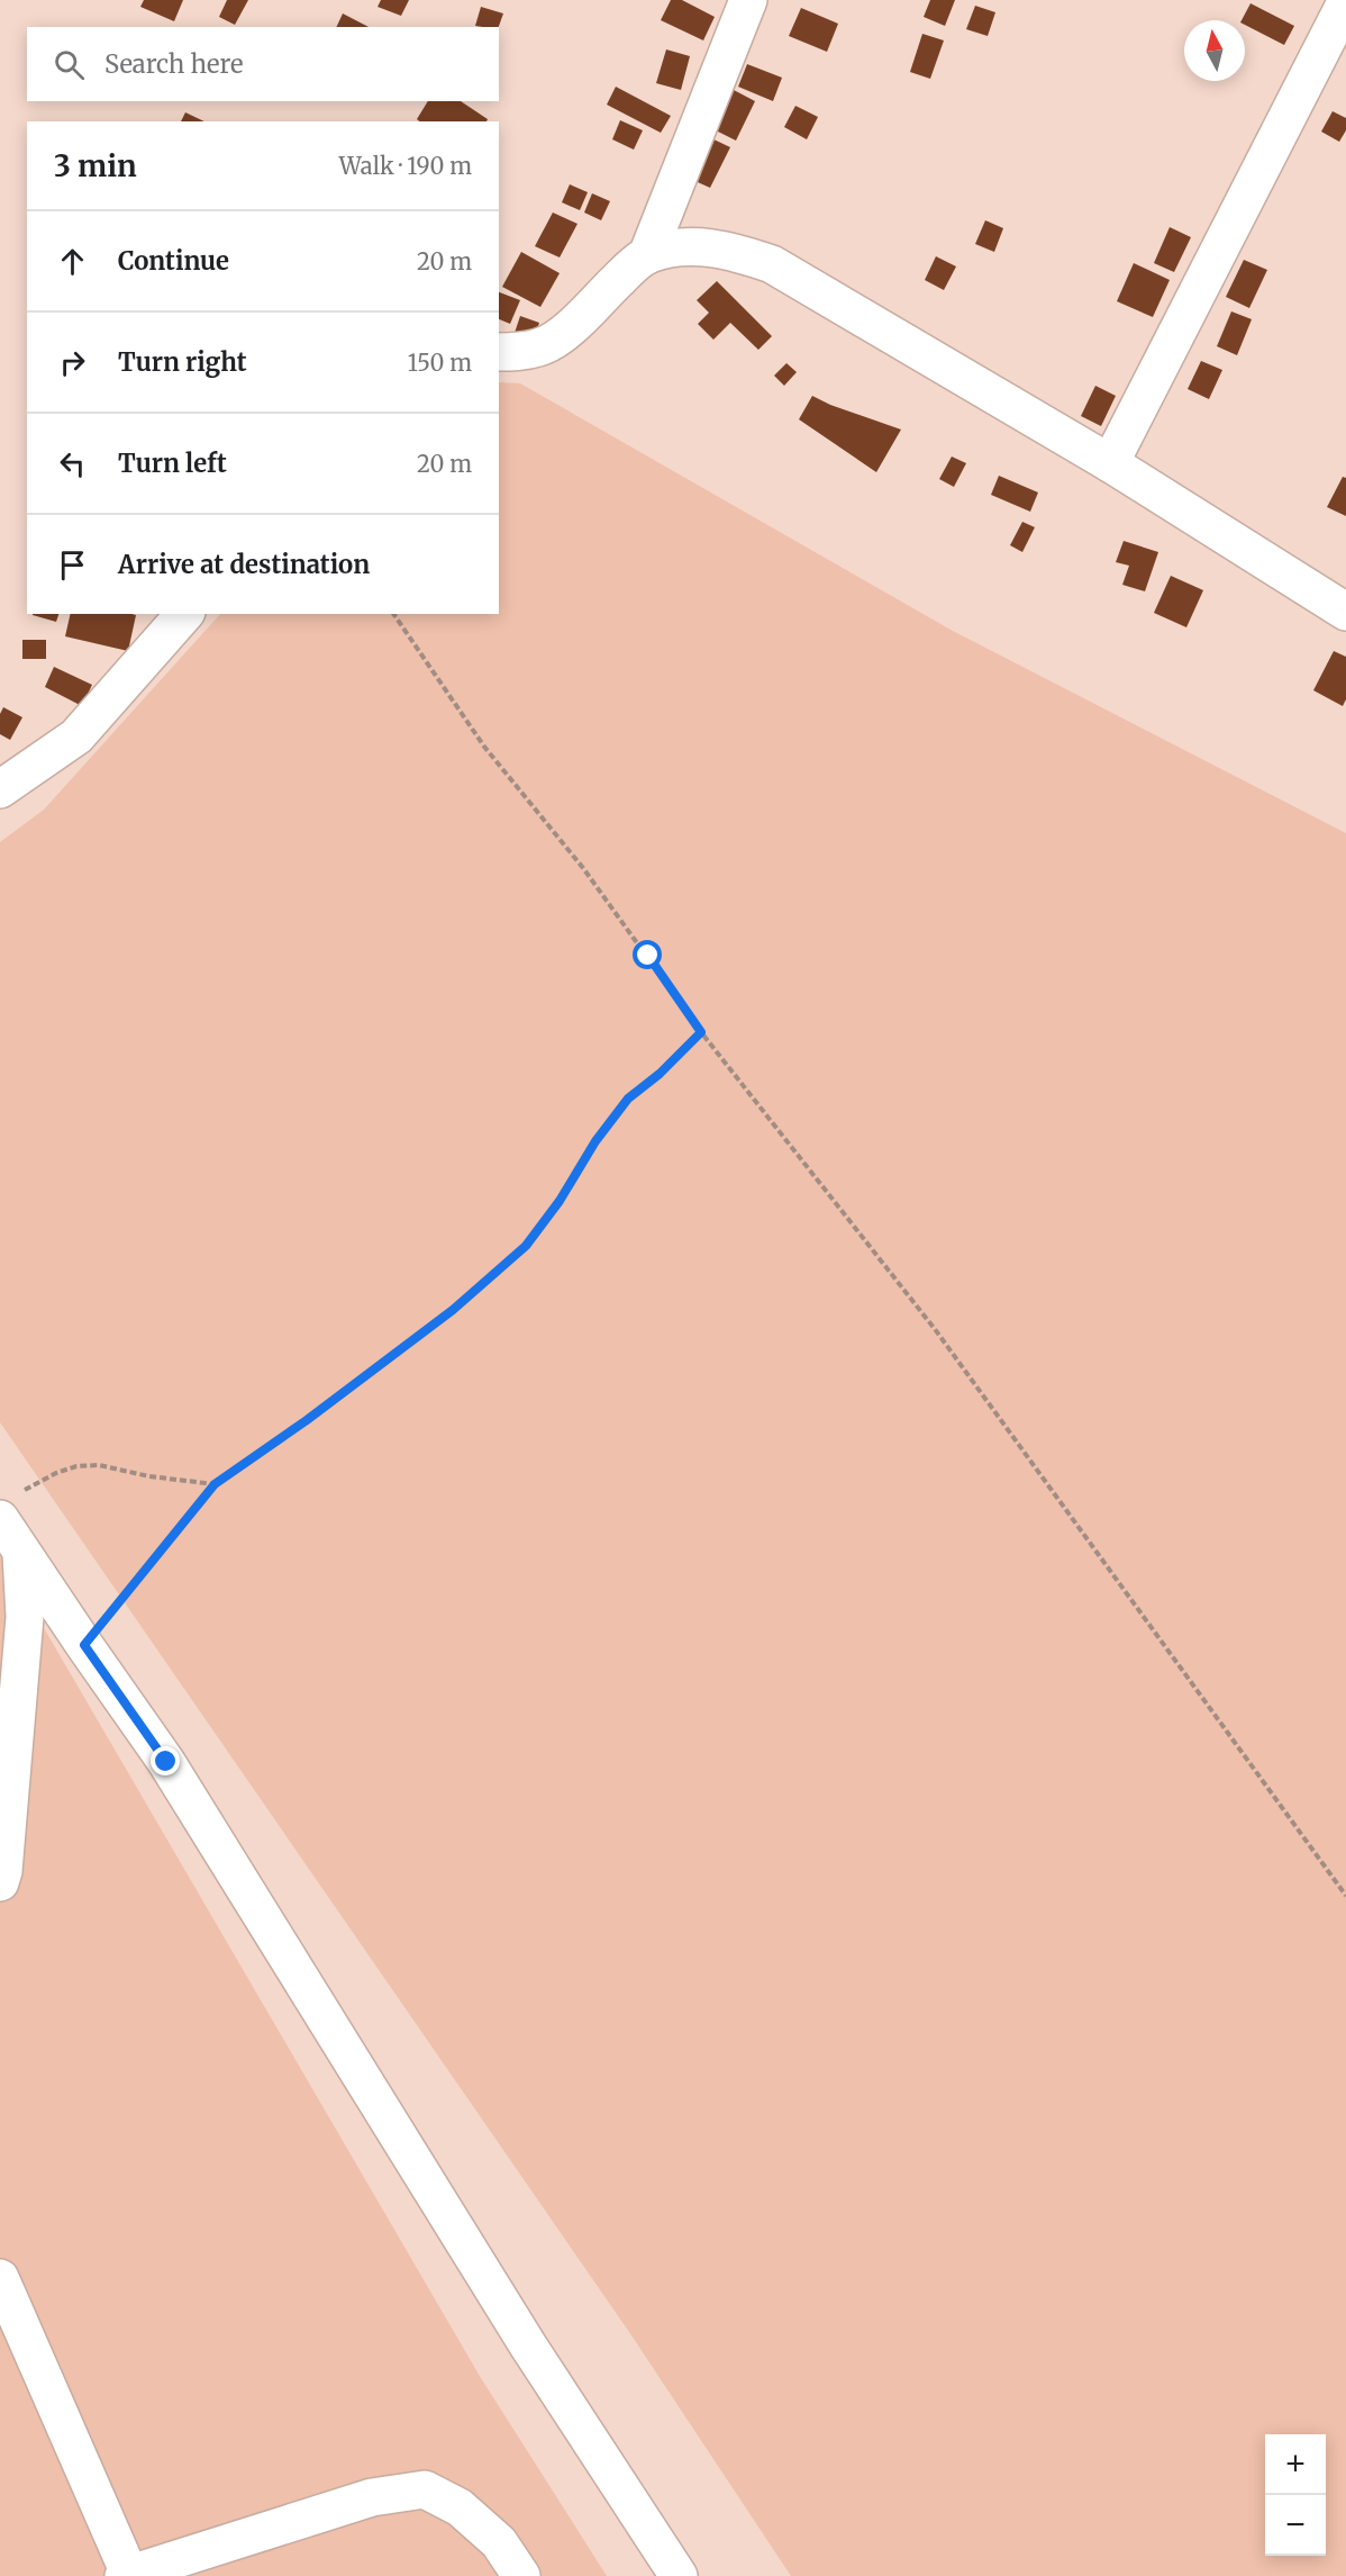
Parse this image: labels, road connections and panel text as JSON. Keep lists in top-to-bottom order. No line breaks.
{"north":"top","page":{"search":"Search here","heading":["3 min","Walk · 190 m"],"list":[["Continue","20 m"],["Turn right","150 m"],["Turn left","20 m"],"Arrive at destination"],"map_buttons":["+","−"]}}
